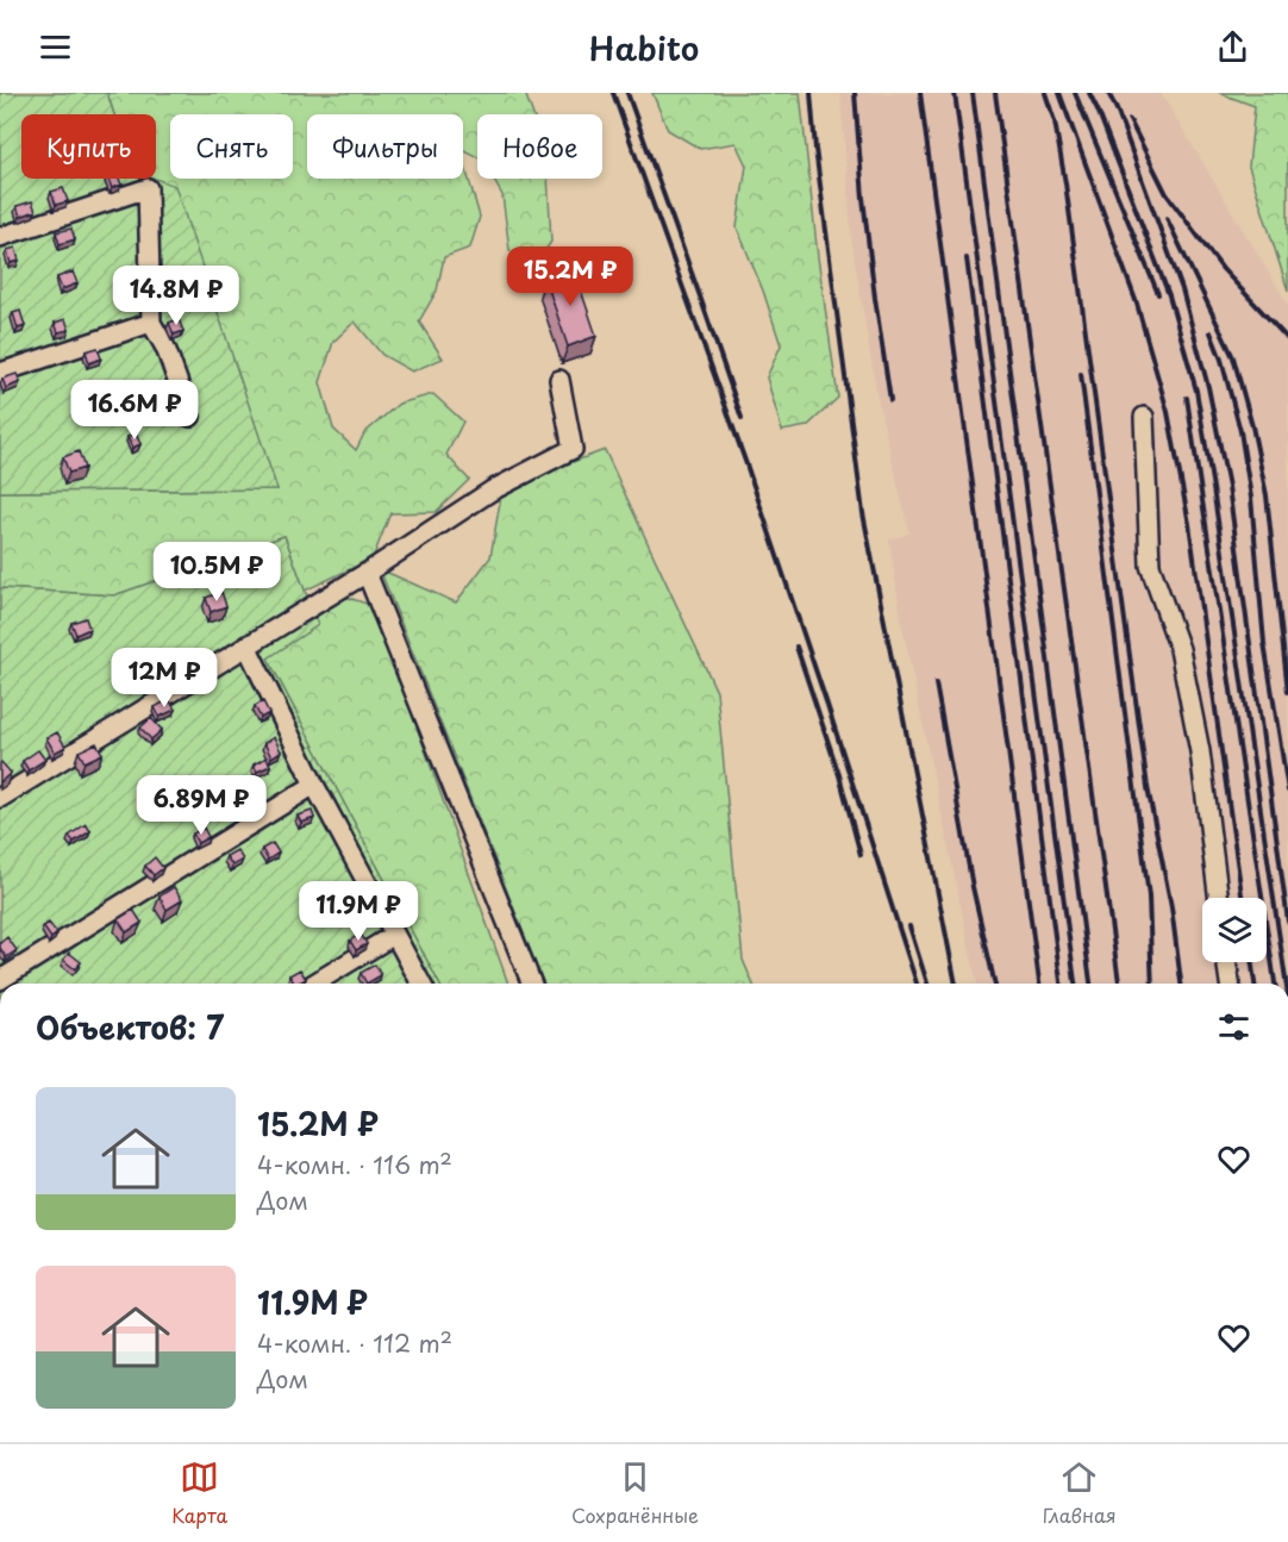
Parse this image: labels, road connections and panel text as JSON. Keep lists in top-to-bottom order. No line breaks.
{"page":{"header":"Habito","chip":["Купить","Снять","Фильтры","Новое"],"price":["15.2M ₽","14.8M ₽","16.6M ₽","10.5M ₽","12M ₽","6.89M ₽","11.9M ₽"],"heading":"Объектов: 7","list":[{"name":"15.2M ₽","note":"4-комн. · 116 m² · Дом"},{"name":"11.9M ₽","note":"4-комн. · 112 m² · Дом"}],"tabs":["Карта","Сохранённые","Главная"]}}
